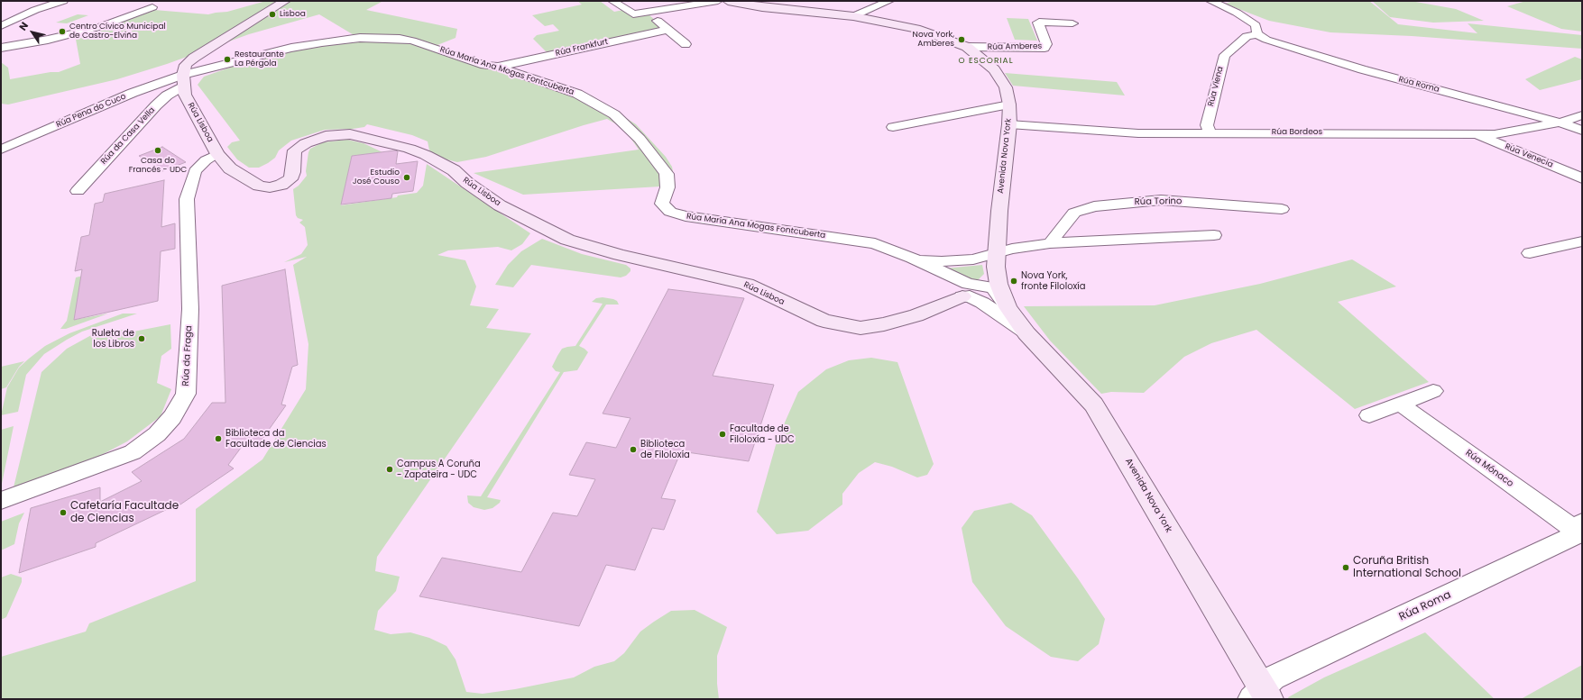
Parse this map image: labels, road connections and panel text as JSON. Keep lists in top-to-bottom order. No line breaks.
{"streets":{"street":["Rúa Amberes","Rúa Frankfurt","Rúa María Ana Mogas Fontcuberta","Rúa Roma","Rúa Viena","Rúa Pena do Cuco","Rúa Lisboa","Rúa Bordeos","Rúa da Casa Vella","Avenida Nova York","Rúa Venecia","Rúa Torino","Rúa da Fraga","Rúa Mónaco"]},"crossings":[["Rúa Amberes","Avenida Nova York"],["Rúa Frankfurt","Rúa María Ana Mogas Fontcuberta"],["Rúa María Ana Mogas Fontcuberta","Rúa Pena do Cuco"],["Rúa María Ana Mogas Fontcuberta","Rúa Lisboa"],["Rúa María Ana Mogas Fontcuberta","Rúa da Casa Vella"],["Rúa María Ana Mogas Fontcuberta","Avenida Nova York"],["Rúa Roma","Rúa Viena"],["Rúa Roma","Rúa Bordeos"],["Rúa Roma","Avenida Nova York"],["Rúa Roma","Rúa Mónaco"],["Rúa Viena","Rúa Bordeos"],["Rúa Pena do Cuco","Rúa Lisboa"],["Rúa Pena do Cuco","Rúa da Casa Vella"],["Rúa Lisboa","Rúa da Casa Vella"],["Rúa Lisboa","Avenida Nova York"],["Rúa Lisboa","Rúa da Fraga"],["Rúa Bordeos","Avenida Nova York"],["Rúa Bordeos","Rúa Venecia"]],"districts":["O ESCORIAL"],"places":["Lisboa","Centro Cívico Municipal de Castro-Elviña","Nova York, Amberes","Restaurante La Pérgola","Casa do Francés - UDC","Estudio José Couso","Nova York, fronte Filoloxía","Ruleta de los Libros","Facultade de Filoloxía - UDC","Biblioteca da Facultade de Ciencias","Biblioteca de Filoloxía","Campus A Coruña - Zapateira - UDC","Cafetaría Facultade de Ciencias","Coruña British International School"],"north":"top left"}
